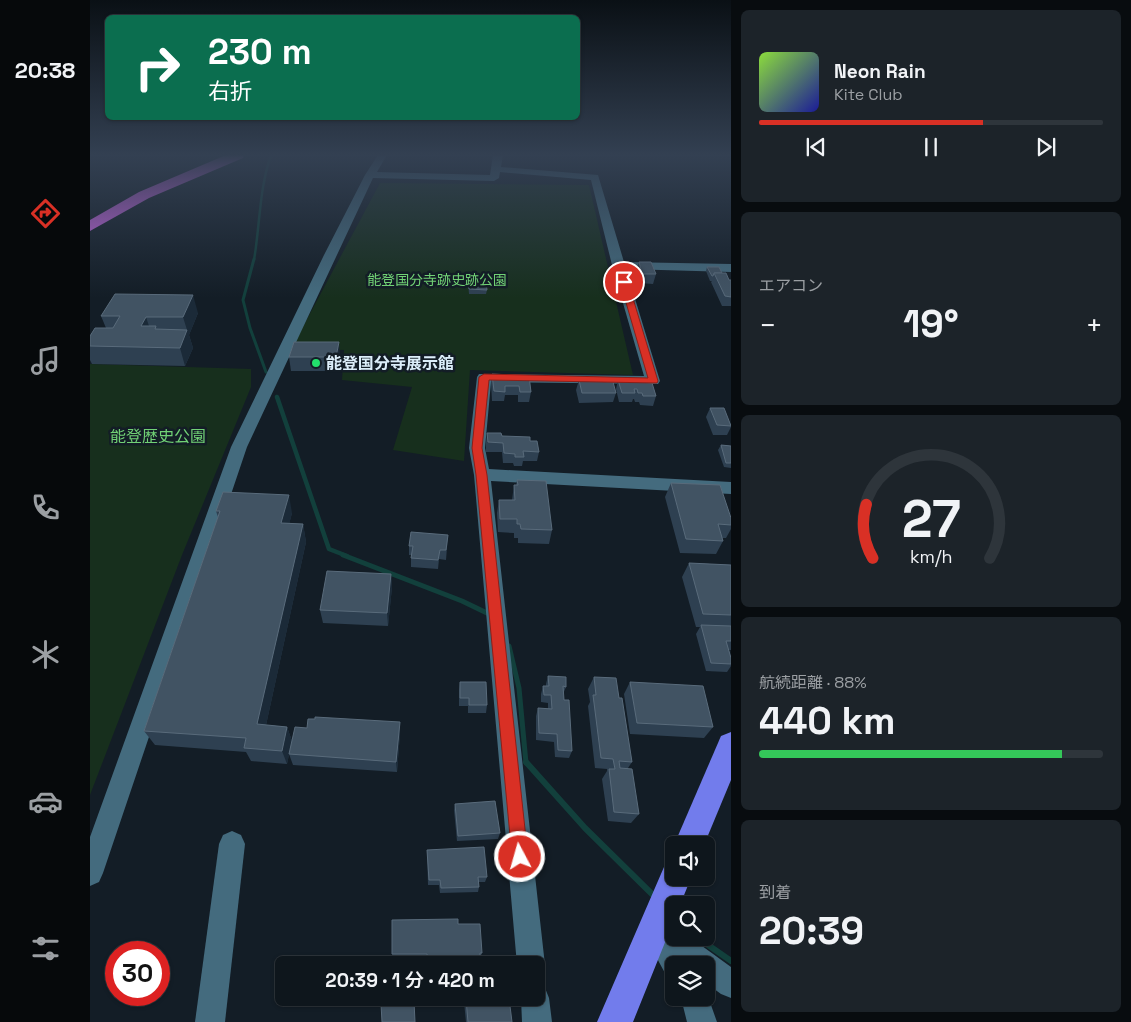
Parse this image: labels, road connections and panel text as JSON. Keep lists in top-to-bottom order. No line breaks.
{"parks":["能登国分寺跡史跡公園","能登歴史公園"],"places":["能登国分寺展示館"],"page":{"tabs":"20:38","turn":["230 m","右折"],"song":["Neon Rain","Kite Club"],"tile":["エアコン",["航続距離 · 88%","440 km"],["到着","20:39"]],"heat":["−","19°","+"],"limit":"30","trip":"20:39 · 1 分 · 420 m","gauge":["27","km/h"]}}
